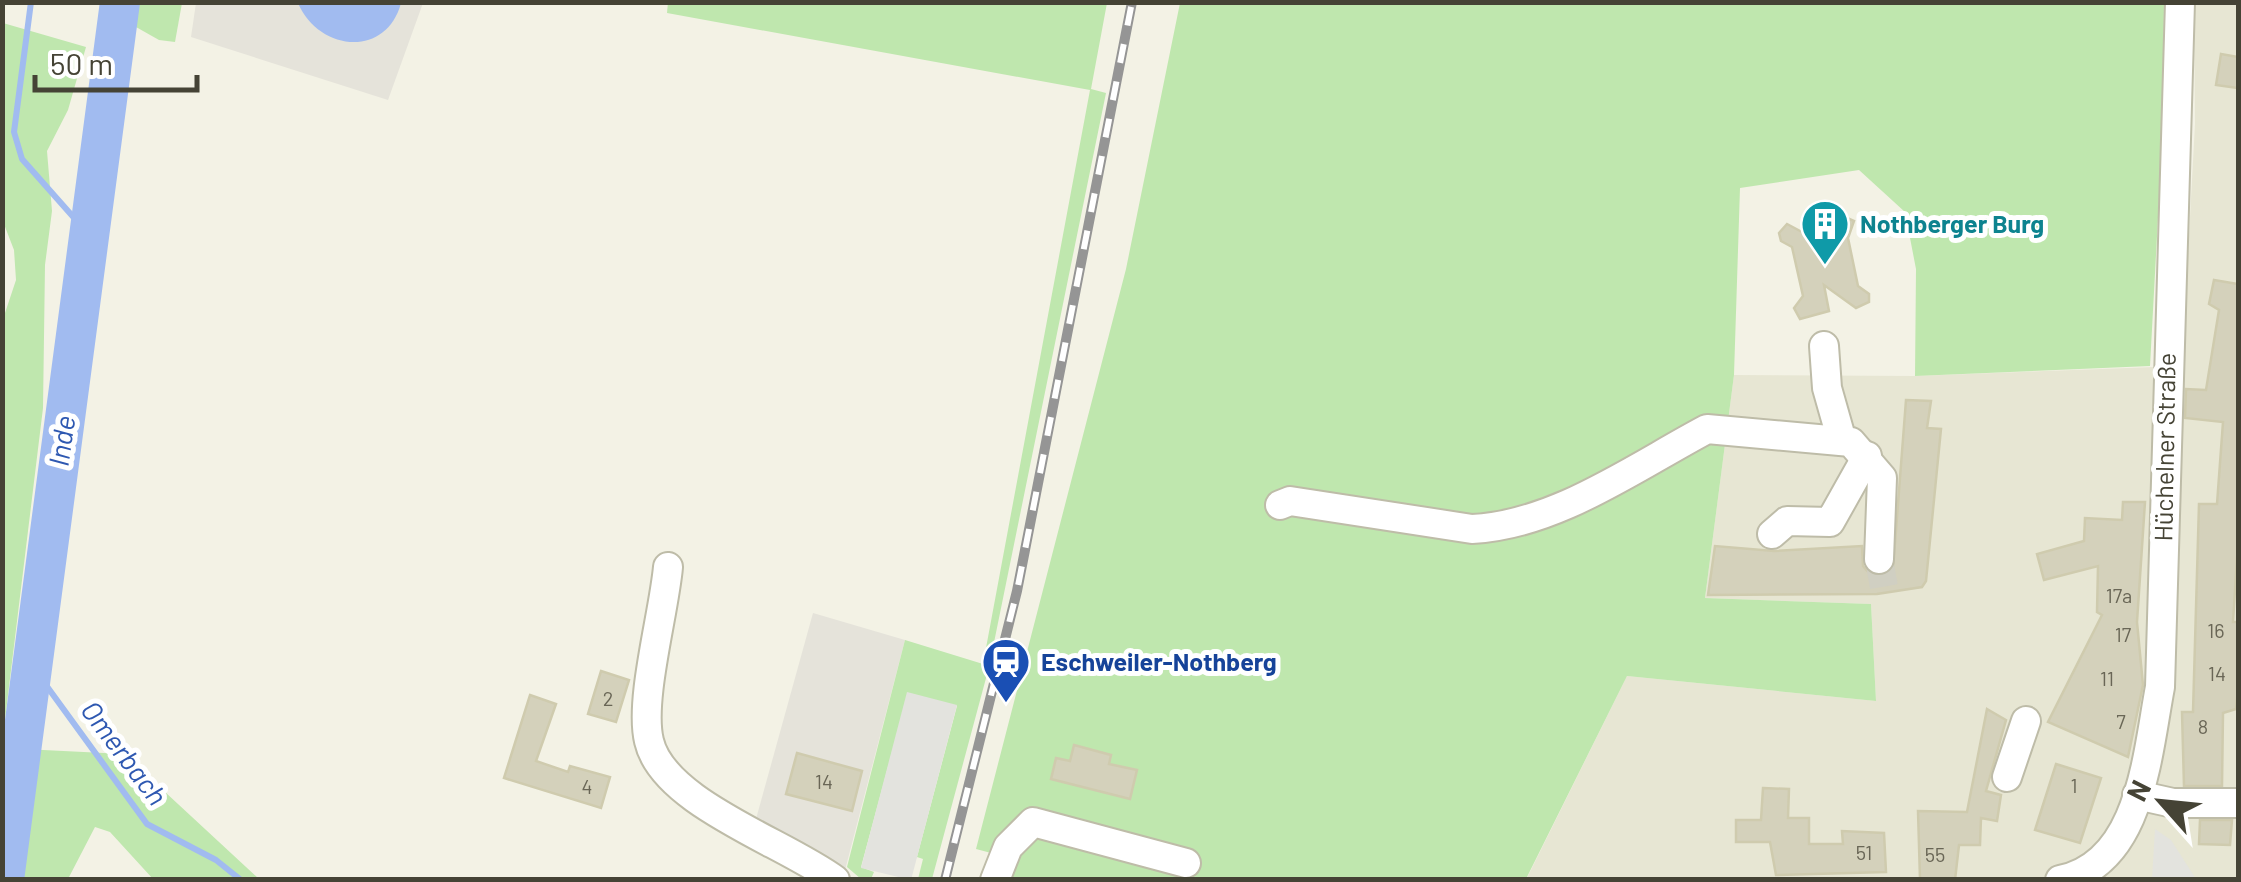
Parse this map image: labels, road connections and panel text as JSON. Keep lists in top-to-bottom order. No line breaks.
{"streets":{"street":["Hüchelner Straße"]},"water":["Inde","Omerbach"],"places":{"building":["Nothberger Burg"],"station":["Eschweiler-Nothberg"]},"house_numbers":["17a","16","17","14","11","2","7","8","14","1","4","51","55"],"scale_bar":"50 m","north":"top left"}
